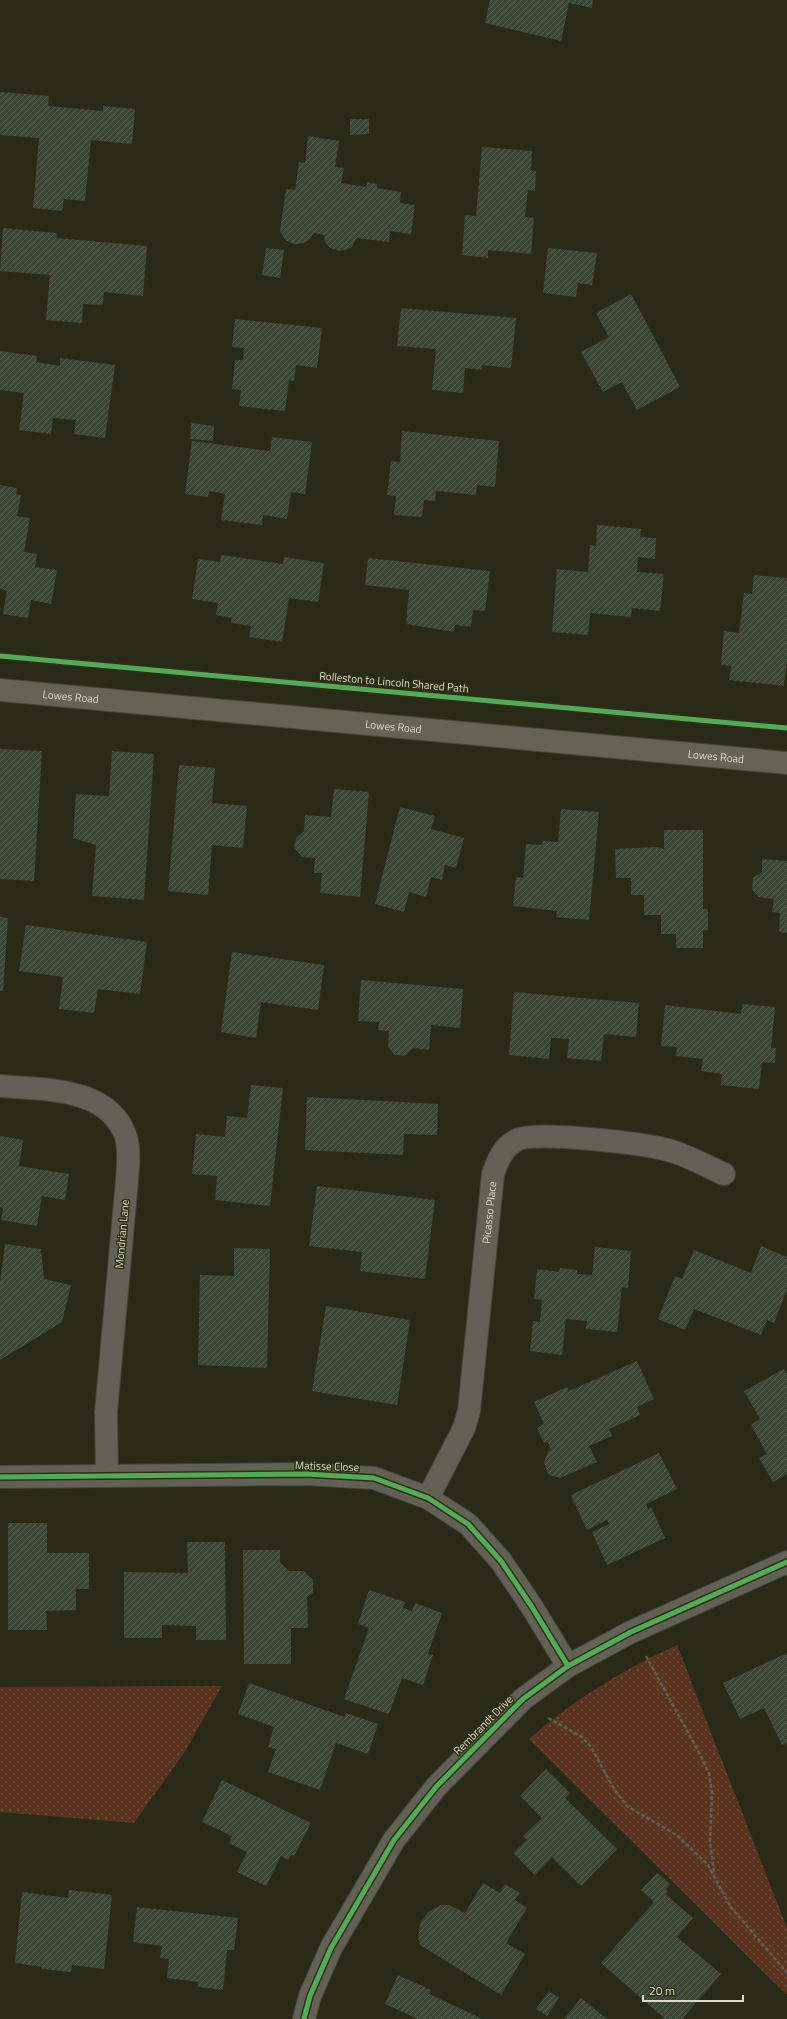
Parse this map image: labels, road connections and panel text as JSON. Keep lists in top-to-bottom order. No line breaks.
{"streets":{"main road":["Lowes Road"],"street":["Picasso Place","Mondrian Lane","Matisse Close","Rembrandt Drive"],"cycle path":["Rolleston to Lincoln Shared Path"]},"crossings":[["Picasso Place","Matisse Close"],["Mondrian Lane","Matisse Close"],["Matisse Close","Rembrandt Drive"]],"scale_bar":"20 m"}
